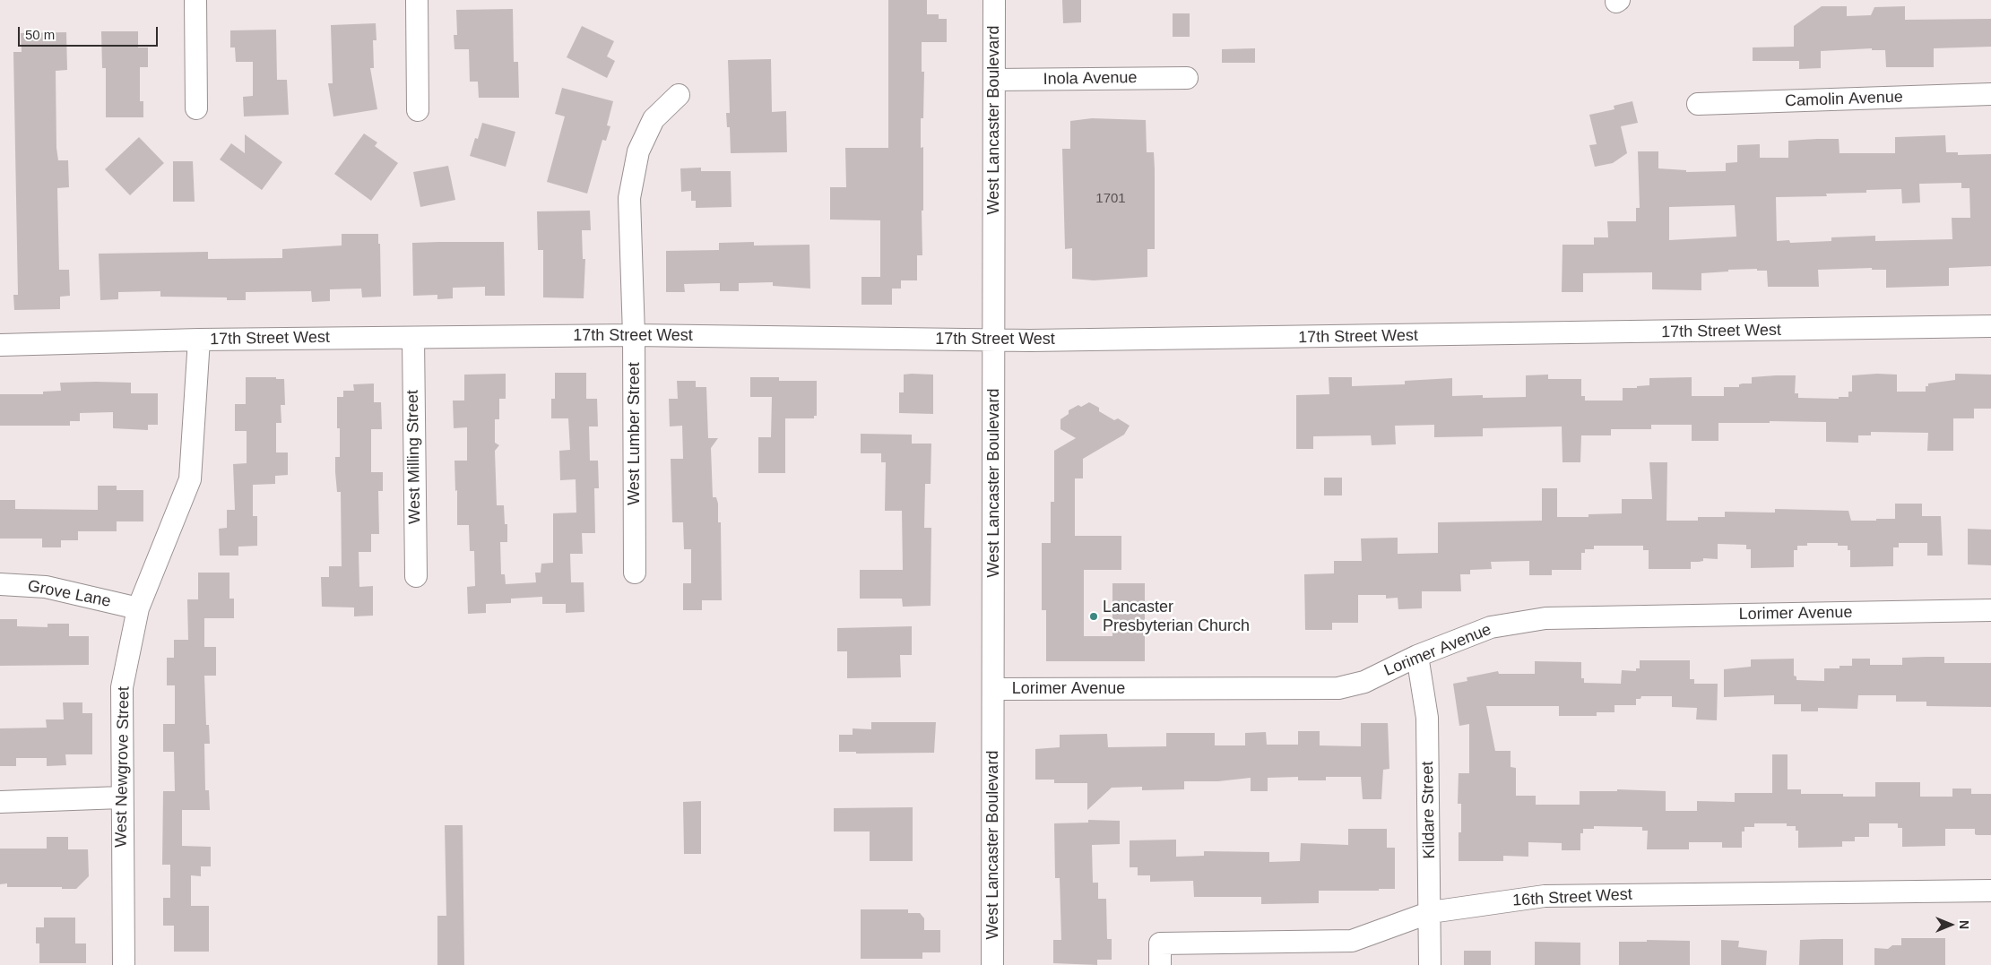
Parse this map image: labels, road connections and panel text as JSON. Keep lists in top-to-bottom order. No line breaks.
{"streets":{"street":["Inola Avenue","Camolin Avenue","West Lancaster Boulevard","17th Street West","West Lumber Street","West Milling Street","Grove Lane","Lorimer Avenue","West Newgrove Street","Kildare Street","16th Street West"]},"crossings":[["Inola Avenue","West Lancaster Boulevard"],["West Lancaster Boulevard","17th Street West"],["West Lancaster Boulevard","Lorimer Avenue"],["17th Street West","West Lumber Street"],["17th Street West","West Milling Street"],["17th Street West","West Newgrove Street"],["Grove Lane","West Newgrove Street"],["Lorimer Avenue","Kildare Street"],["Kildare Street","16th Street West"]],"places":["Lancaster Presbyterian Church"],"house_numbers":["1701"],"scale_bar":"50 m","north":"right"}
